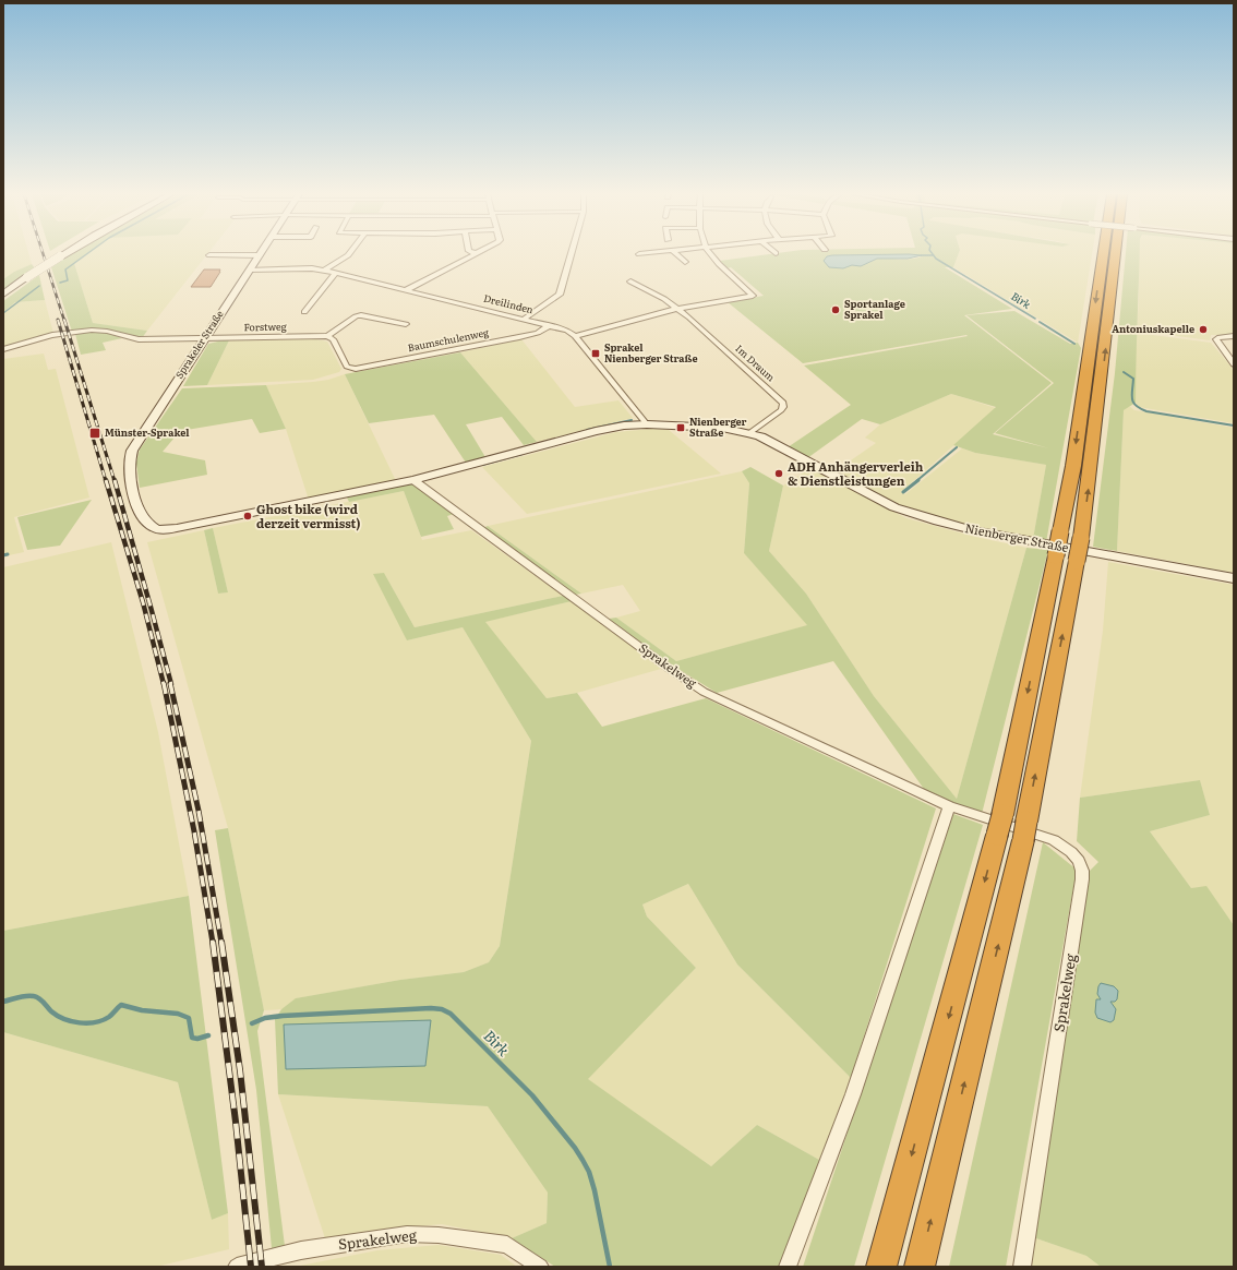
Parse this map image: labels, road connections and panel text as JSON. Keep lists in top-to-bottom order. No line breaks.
{"streets":{"street":["Dreilinden","Forstweg","Baumschulenweg","Sprakeler Straße","Im Draum","Nienberger Straße","Sprakelweg"]},"crossings":[["Dreilinden","Baumschulenweg"],["Dreilinden","Sprakeler Straße"],["Dreilinden","Nienberger Straße"],["Forstweg","Baumschulenweg"],["Forstweg","Sprakeler Straße"],["Sprakeler Straße","Nienberger Straße"],["Im Draum","Nienberger Straße"],["Nienberger Straße","Sprakelweg"]],"water":["Birk"],"places":{"other":["Sportanlage Sprakel","Antoniuskapelle","ADH Anhängerverleih & Dienstleistungen","Ghost bike (wird derzeit vermisst)"],"transit":["Sprakel Nienberger Straße","Nienberger Straße","Münster-Sprakel"]}}
